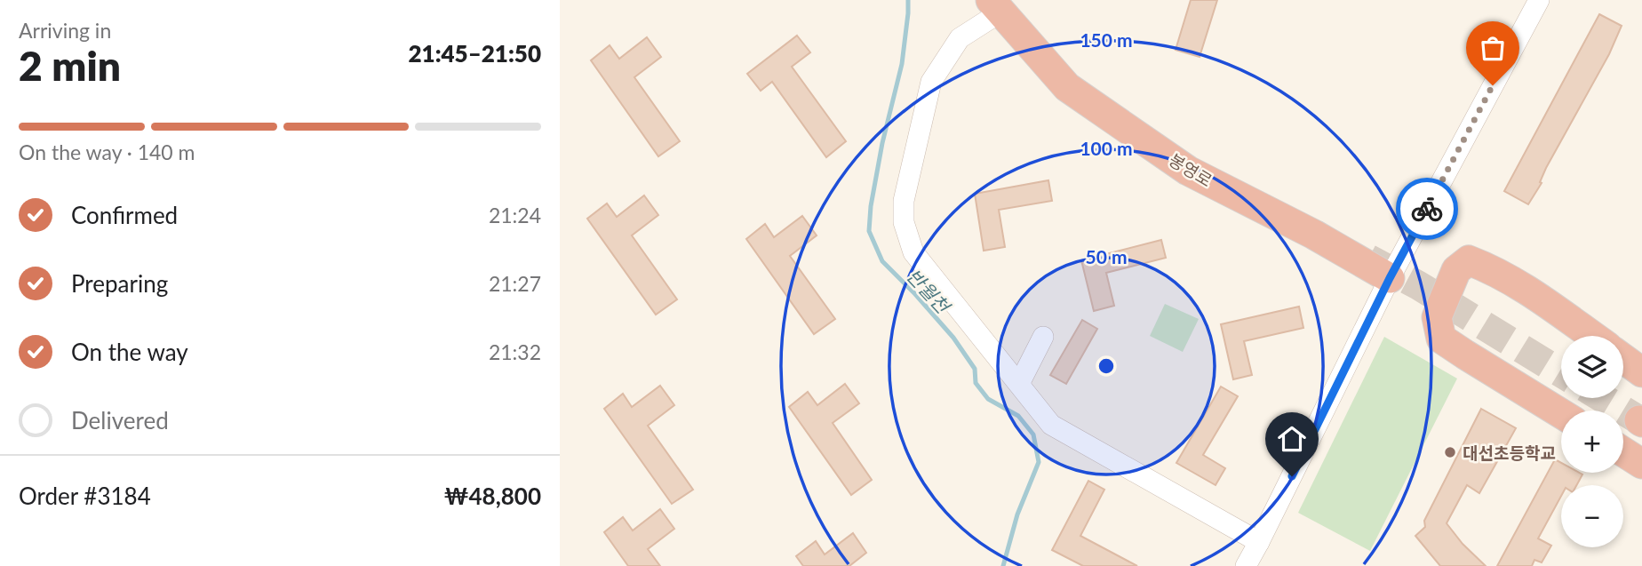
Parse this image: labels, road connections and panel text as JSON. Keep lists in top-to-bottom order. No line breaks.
{"streets":{"highway":["봉영로"]},"water":["반월천"],"places":["대선초등학교"],"page":{"heading":["2 min","Arriving in","21:45–21:50"],"panel":["Order #3184","₩48,800"],"bar":"On the way · 140 m","list":[["Confirmed","21:24"],["Preparing","21:27"],["On the way","21:32"],"Delivered"],"map_buttons":["+","−"]},"rings":["150 m","100 m","50 m"]}
